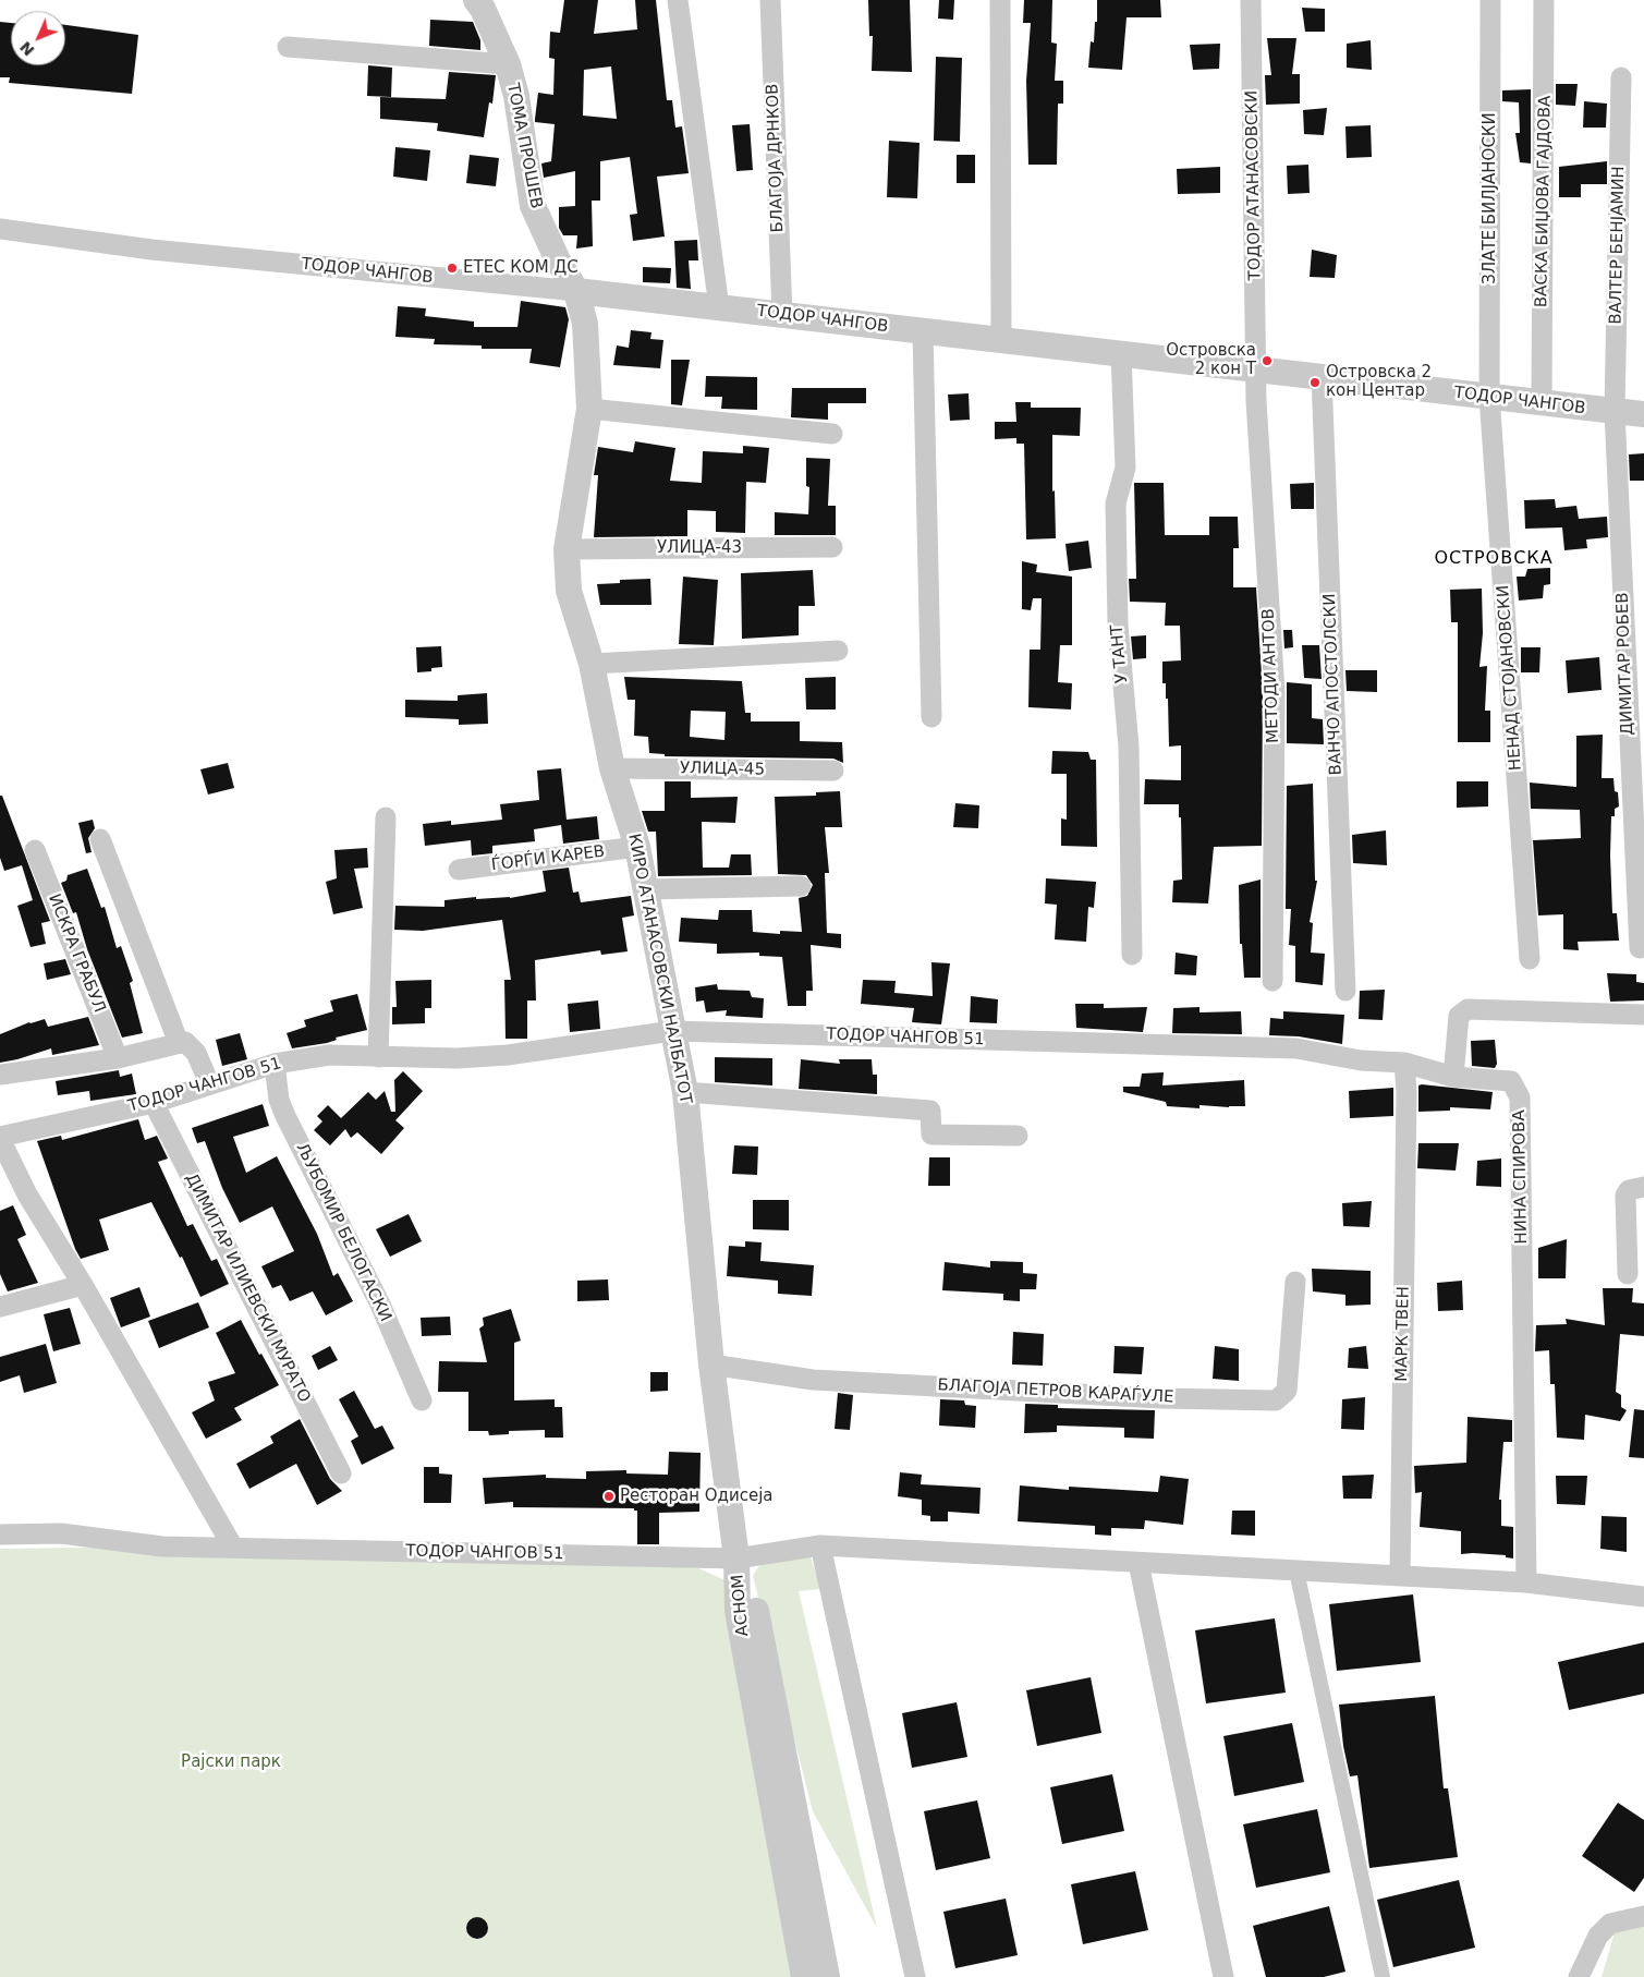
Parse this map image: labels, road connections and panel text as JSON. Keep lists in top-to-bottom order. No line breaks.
{"streets":{"street":["ТОМА ПРОШЕВ","БЛАГОЈА ДРНКОВ","ТОДОР АТАНАСОВСКИ","ЗЛАТЕ БИЛЈАНОСКИ","ВАСКА БИЏОВА ГАЈДОВА","ВАЛТЕР БЕНЈАМИН","ТОДОР ЧАНГОВ","УЛИЦА-43","У ТАНТ","ДИМИТАР РОБЕВ","МЕТОДИ АНТОВ","НЕНАД СТОЈАНОВСКИ","ВАНЧО АПОСТОЛСКИ","УЛИЦА-45","ЃОРЃИ КАРЕВ","ИСКРА ГРАБУЛ","КИРО АТАНАСОВСКИ НАЛБАТОТ","ТОДОР ЧАНГОВ 51","НИНА СПИРОВА","ЉУБОМИР БЕЛОГАСКИ","ДИМИТАР ИЛИЕВСКИ МУРАТО","МАРК ТВЕН","БЛАГОЈА ПЕТРОВ КАРАЃУЛЕ","АСНОМ"]},"crossings":[["ТОМА ПРОШЕВ","ТОДОР ЧАНГОВ"],["ТОМА ПРОШЕВ","КИРО АТАНАСОВСКИ НАЛБАТОТ"],["БЛАГОЈА ДРНКОВ","ТОДОР ЧАНГОВ"],["ТОДОР АТАНАСОВСКИ","ТОДОР ЧАНГОВ"],["ТОДОР АТАНАСОВСКИ","МЕТОДИ АНТОВ"],["ЗЛАТЕ БИЛЈАНОСКИ","ТОДОР ЧАНГОВ"],["ЗЛАТЕ БИЛЈАНОСКИ","НЕНАД СТОЈАНОВСКИ"],["ВАСКА БИЏОВА ГАЈДОВА","ТОДОР ЧАНГОВ"],["ВАЛТЕР БЕНЈАМИН","ТОДОР ЧАНГОВ"],["ВАЛТЕР БЕНЈАМИН","ДИМИТАР РОБЕВ"],["ТОДОР ЧАНГОВ","У ТАНТ"],["ТОДОР ЧАНГОВ","ДИМИТАР РОБЕВ"],["ТОДОР ЧАНГОВ","МЕТОДИ АНТОВ"],["ТОДОР ЧАНГОВ","НЕНАД СТОЈАНОВСКИ"],["ТОДОР ЧАНГОВ","ВАНЧО АПОСТОЛСКИ"],["ТОДОР ЧАНГОВ","КИРО АТАНАСОВСКИ НАЛБАТОТ"],["УЛИЦА-43","КИРО АТАНАСОВСКИ НАЛБАТОТ"],["УЛИЦА-45","КИРО АТАНАСОВСКИ НАЛБАТОТ"],["ЃОРЃИ КАРЕВ","КИРО АТАНАСОВСКИ НАЛБАТОТ"],["КИРО АТАНАСОВСКИ НАЛБАТОТ","ТОДОР ЧАНГОВ 51"],["КИРО АТАНАСОВСКИ НАЛБАТОТ","БЛАГОЈА ПЕТРОВ КАРАЃУЛЕ"],["КИРО АТАНАСОВСКИ НАЛБАТОТ","АСНОМ"],["ТОДОР ЧАНГОВ 51","НИНА СПИРОВА"],["ТОДОР ЧАНГОВ 51","ЉУБОМИР БЕЛОГАСКИ"],["ТОДОР ЧАНГОВ 51","ДИМИТАР ИЛИЕВСКИ МУРАТО"],["ТОДОР ЧАНГОВ 51","МАРК ТВЕН"],["ТОДОР ЧАНГОВ 51","АСНОМ"]],"districts":["ОСТРОВСКА"],"parks":["Рајски парк"],"places":["ЕТЕС КОМ ДС","Островска 2 кон T","Островска 2 кон Центар","Ресторан Одисеја"],"north":"bottom left"}
